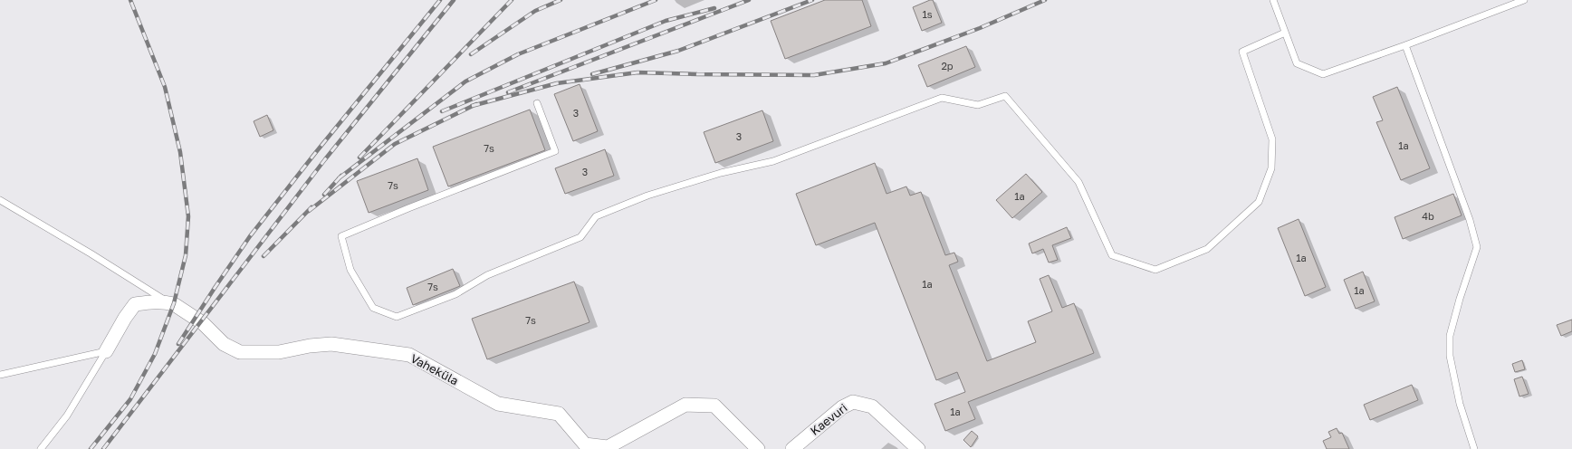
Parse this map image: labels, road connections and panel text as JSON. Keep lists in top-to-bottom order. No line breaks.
{"streets":{"street":["Vaheküla","Kaevuri"]},"house_numbers":["1s","2p","3","3","1a","7s","3","7s","1a","4b","1a","1a","7s","1a","7s","1a"]}
